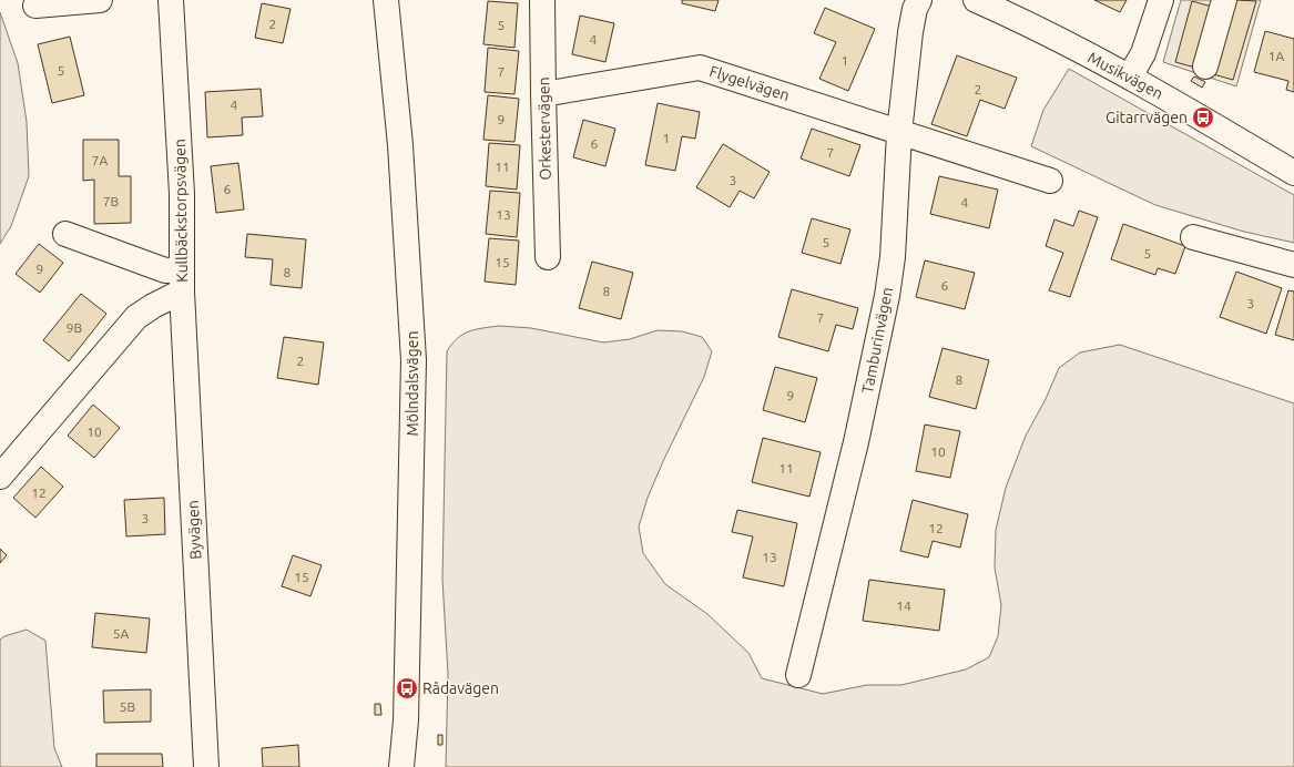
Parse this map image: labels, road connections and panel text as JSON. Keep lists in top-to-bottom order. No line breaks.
{"streets":{"street":["Musikvägen","Flygelvägen","Orkestervägen","Kullbäckstorpsvägen","Tamburinvägen","Mölndalsvägen","Byvägen"]},"crossings":[["Flygelvägen","Orkestervägen"],["Flygelvägen","Tamburinvägen"],["Kullbäckstorpsvägen","Byvägen"]],"places":{"bus stop":["Gitarrvägen","Rådavägen"]},"house_numbers":["2","5","4","1A","1","5","7","2","4","9","1","6","7","7A","11","3","6","7B","4","13","5","5","15","9","8","6","8","3","7","9B","2","8","9","10","10","11","12","3","12","13","15","14","5A","5B"]}
